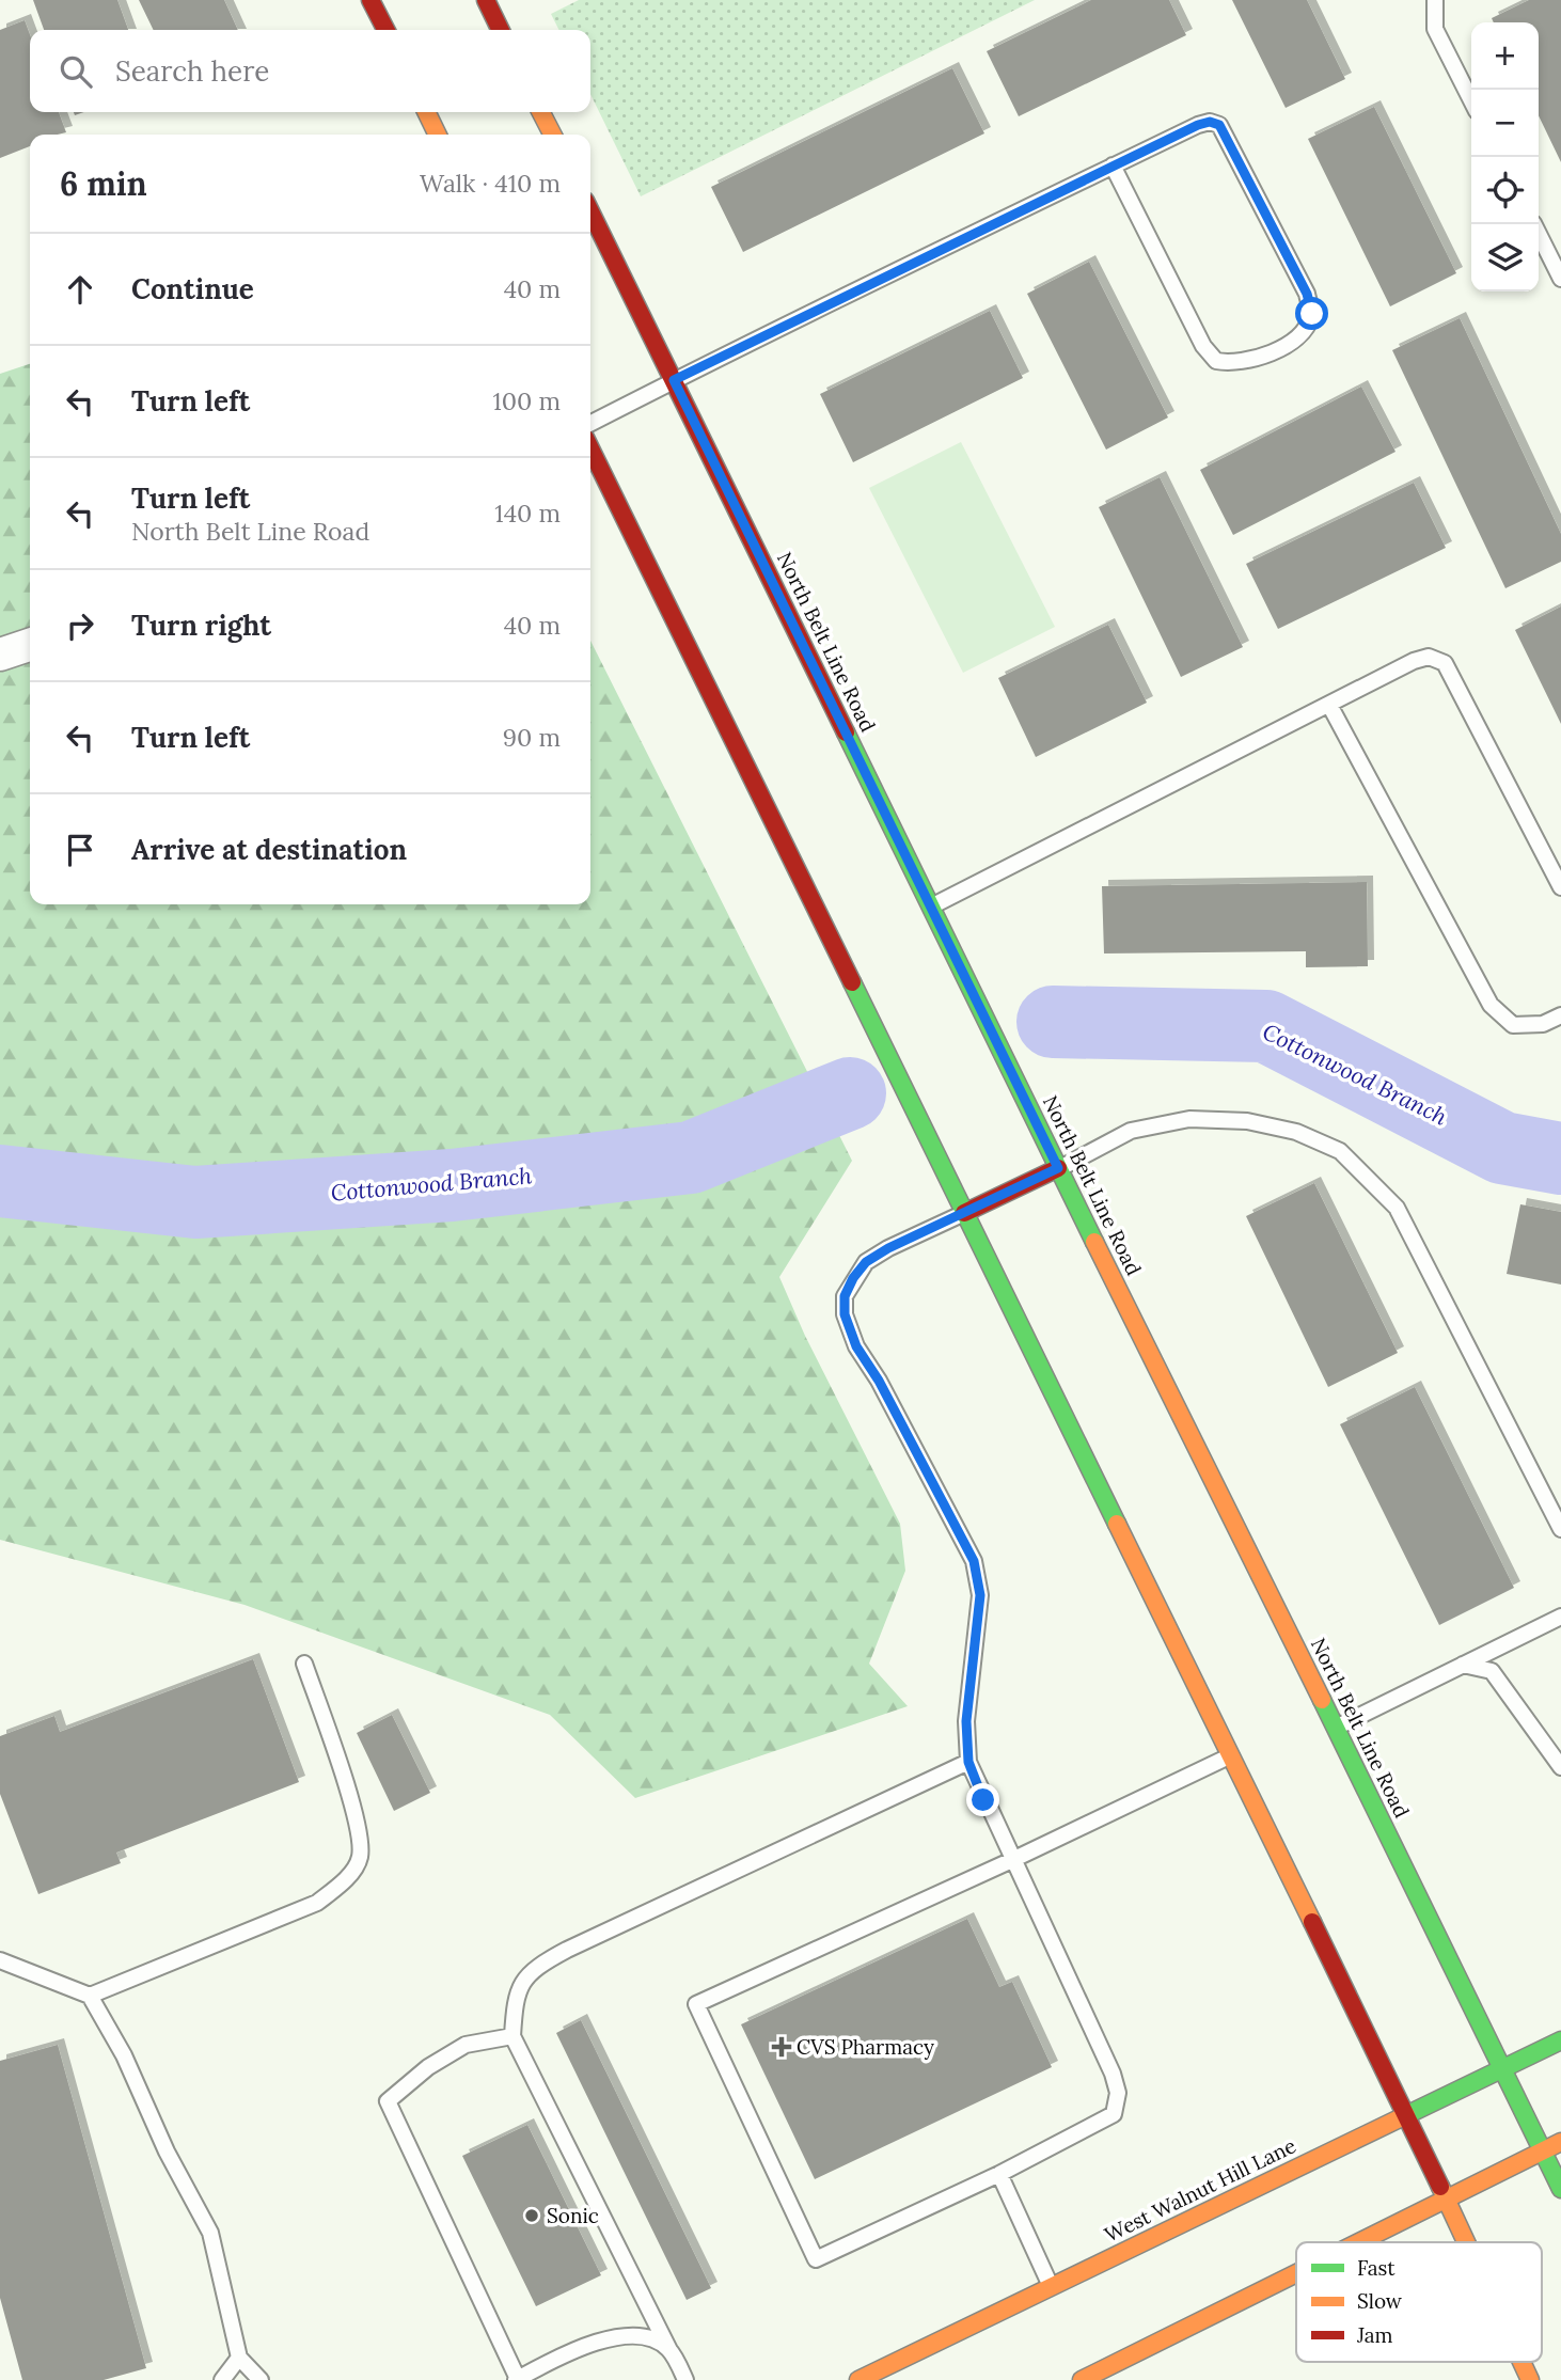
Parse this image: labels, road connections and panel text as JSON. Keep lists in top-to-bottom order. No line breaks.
{"streets":{"main road":["North Belt Line Road","West Walnut Hill Lane"]},"crossings":[["North Belt Line Road","West Walnut Hill Lane"]],"water":["Cottonwood Branch"],"places":{"health":["CVS Pharmacy"],"other":["Sonic"]},"legend":["Fast","Slow","Jam"],"page":{"map_buttons":["+","−"],"search":"Search here","heading":["6 min","Walk · 410 m"],"list":[["Continue","40 m"],["Turn left","100 m"],["Turn left","North Belt Line Road","140 m"],["Turn right","40 m"],["Turn left","90 m"],"Arrive at destination"]}}
